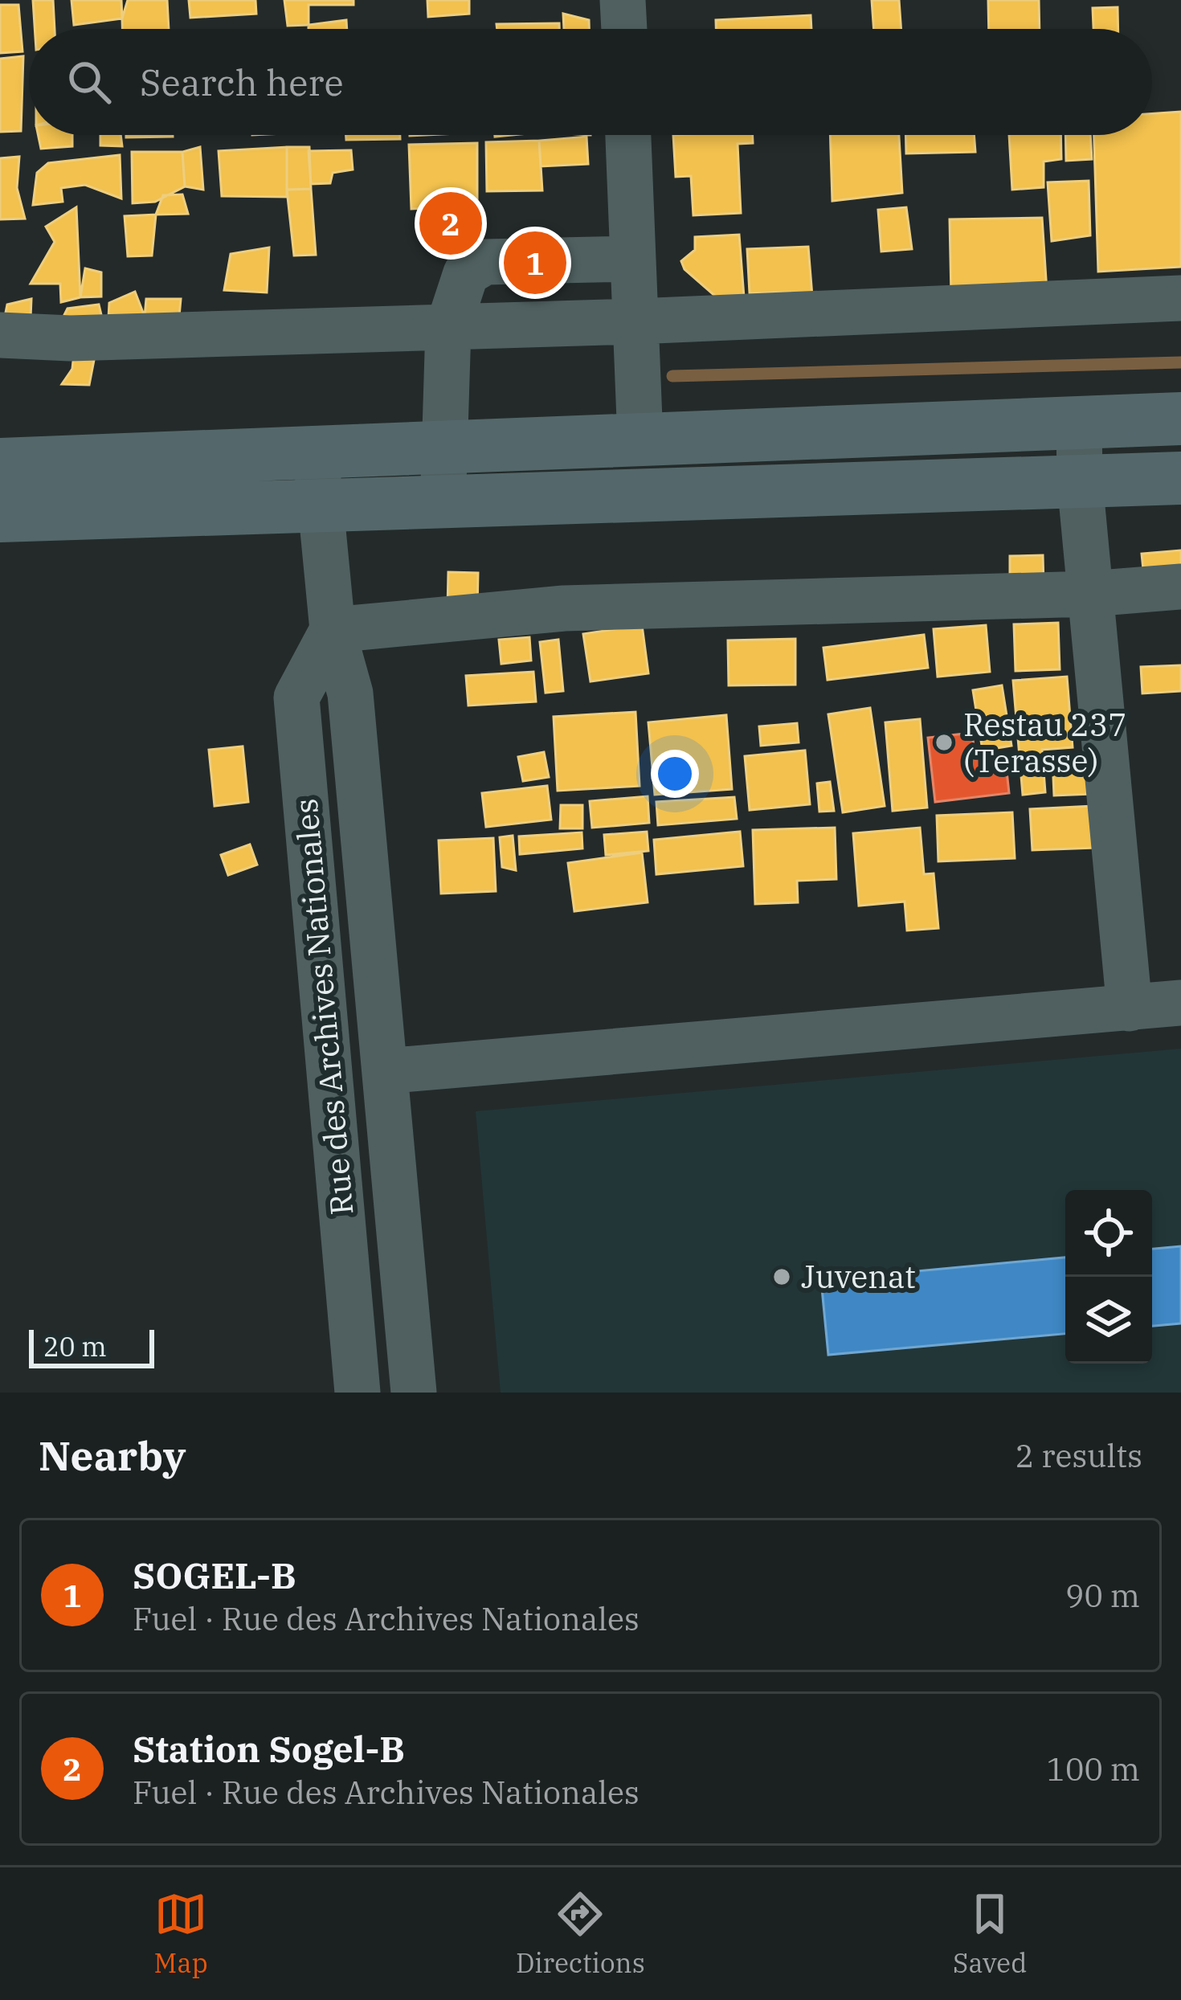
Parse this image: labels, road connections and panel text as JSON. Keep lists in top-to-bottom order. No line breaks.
{"streets":{"street":["Rue des Archives Nationales"]},"places":["Restau 237 (Terasse)","Juvenat"],"scale_bar":"20 m","page":{"search":"Search here","pins":["2","1"],"scale":"20 m","heading":["Nearby","2 results"],"list":[{"mark":"1","name":"SOGEL-B","note":"Fuel · Rue des Archives Nationales","value":"90 m"},{"mark":"2","name":"Station Sogel-B","note":"Fuel · Rue des Archives Nationales","value":"100 m"}],"nav":["Map","Directions","Saved"]}}
